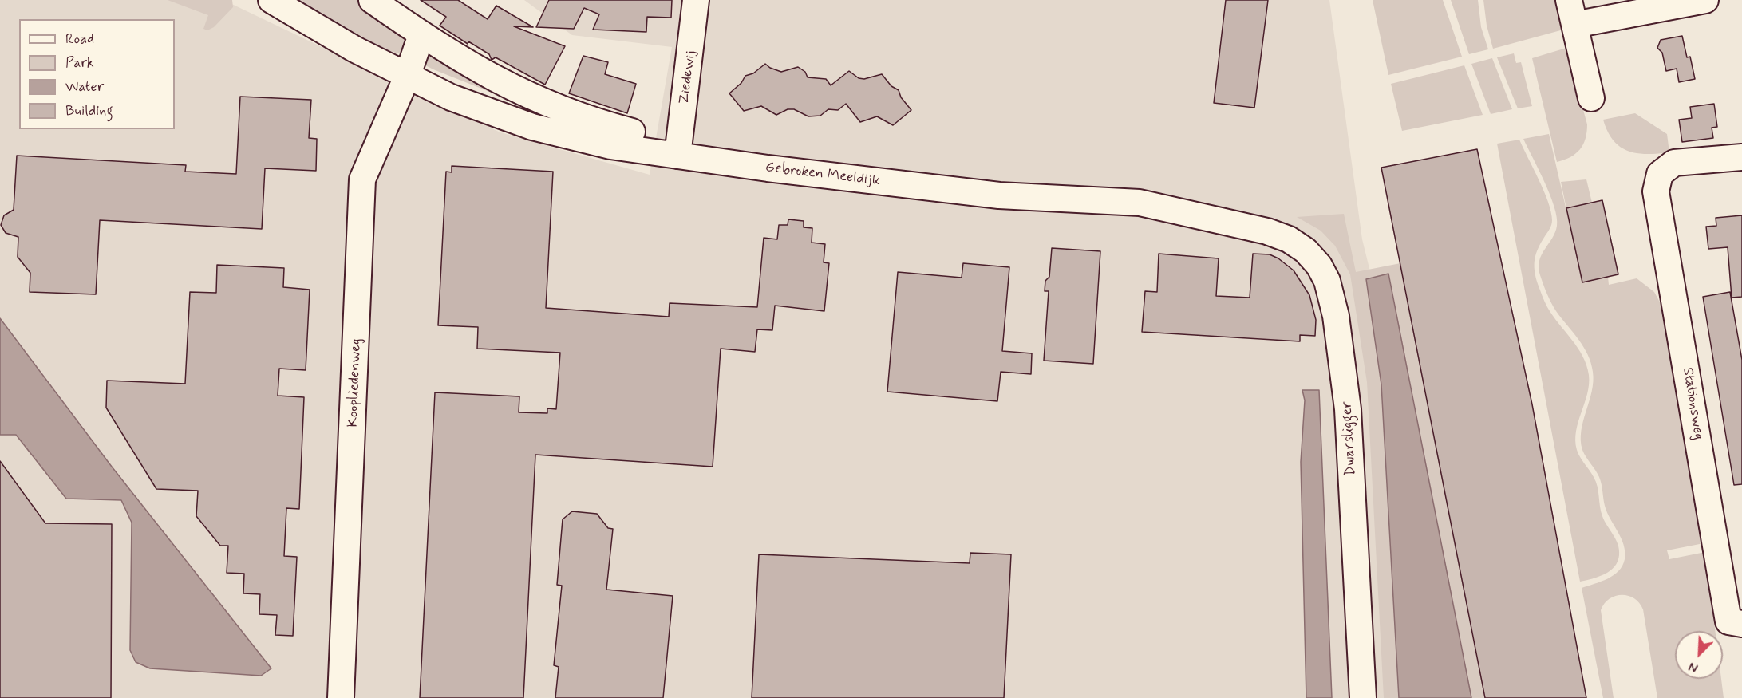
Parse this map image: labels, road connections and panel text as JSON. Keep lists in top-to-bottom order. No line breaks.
{"streets":{"street":["Ziedewij","Gebroken Meeldijk","Koopliedenweg","Stationsweg","Dwarsligger"]},"crossings":[["Ziedewij","Gebroken Meeldijk"],["Gebroken Meeldijk","Koopliedenweg"],["Gebroken Meeldijk","Dwarsligger"]],"legend":["Road","Park","Water","Building"],"north":"bottom left"}
